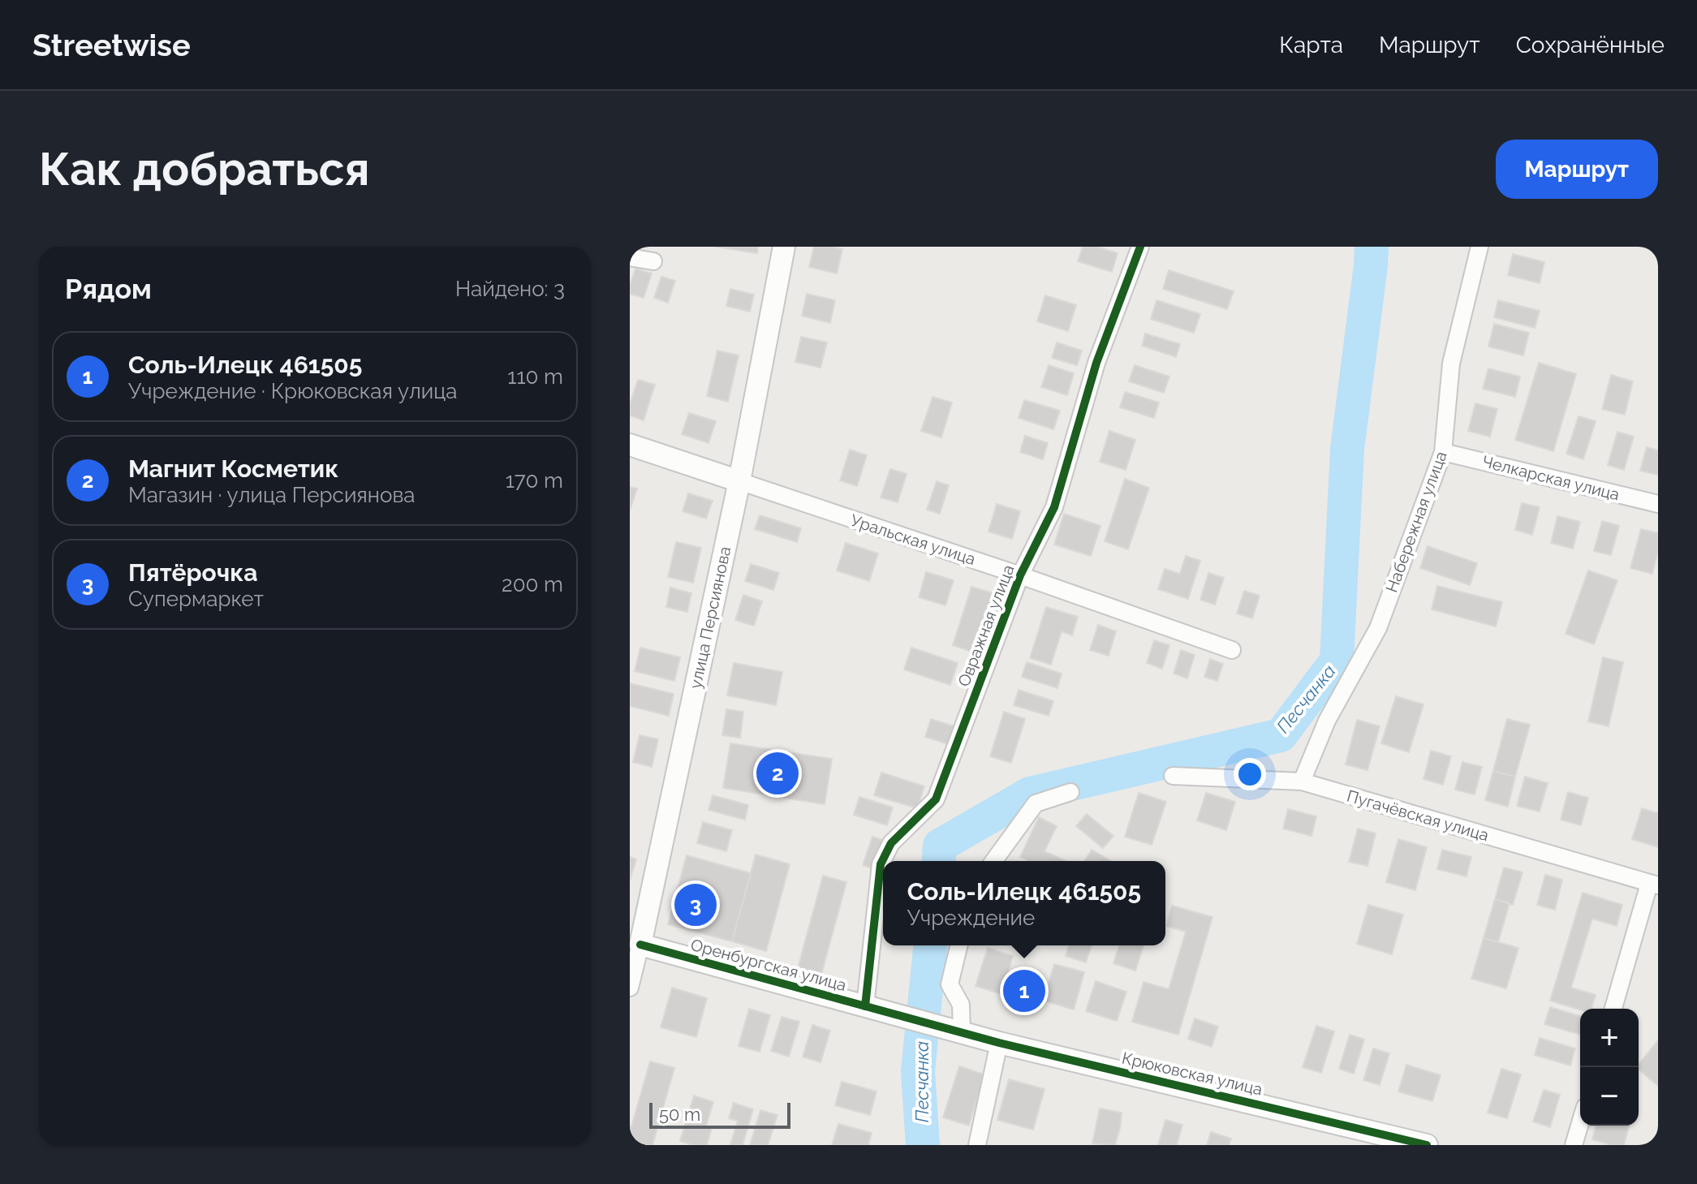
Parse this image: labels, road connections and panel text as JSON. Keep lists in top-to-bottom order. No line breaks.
{"streets":{"street":["Челкарская улица","Набережная улица","Уральская улица","улица Персиянова","Овражная улица","Пугачёвская улица","Оренбургская улица","Крюковская улица"]},"crossings":[["Челкарская улица","Набережная улица"],["Набережная улица","Пугачёвская улица"],["Уральская улица","улица Персиянова"],["Уральская улица","Овражная улица"],["улица Персиянова","Оренбургская улица"],["Овражная улица","Оренбургская улица"],["Оренбургская улица","Крюковская улица"]],"water":["Песчанка"],"scale_bar":"50 m","page":{"header":"Streetwise","nav":["Карта","Маршрут","Сохранённые"],"buttons":"Маршрут","title":"Как добраться","heading":["Рядом","Найдено: 3"],"list":[{"mark":"1","name":"Соль-Илецк 461505","note":"Учреждение · Крюковская улица","value":"110 m"},{"mark":"2","name":"Магнит Косметик","note":"Магазин · улица Персиянова","value":"170 m"},{"mark":"3","name":"Пятёрочка","note":"Супермаркет","value":"200 m"}],"pins":["2","3","1"],"popup":["Соль-Илецк 461505","Учреждение"],"map_buttons":["+","−"],"scale":"50 m"}}
